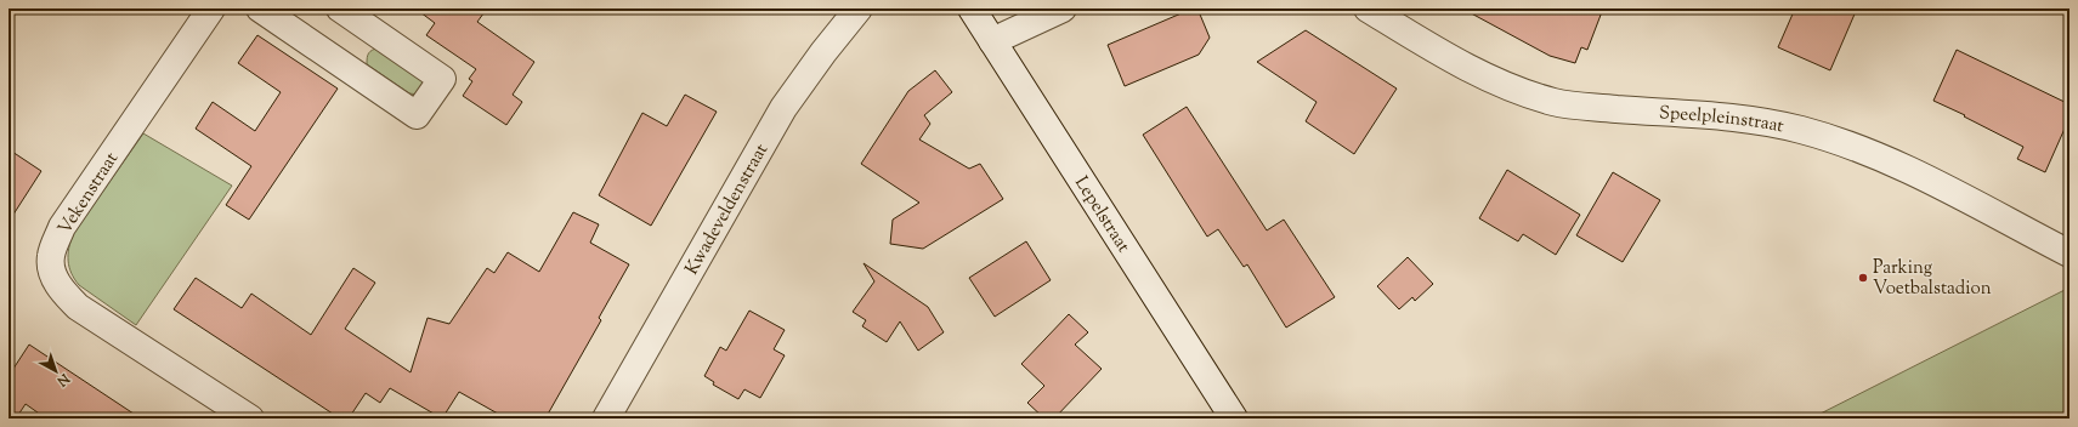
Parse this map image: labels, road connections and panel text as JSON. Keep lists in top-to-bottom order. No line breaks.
{"streets":{"street":["Speelpleinstraat","Vekenstraat","Kwadeveldenstraat","Lepelstraat"]},"places":["Parking Voetbalstadion"],"north":"bottom right"}
